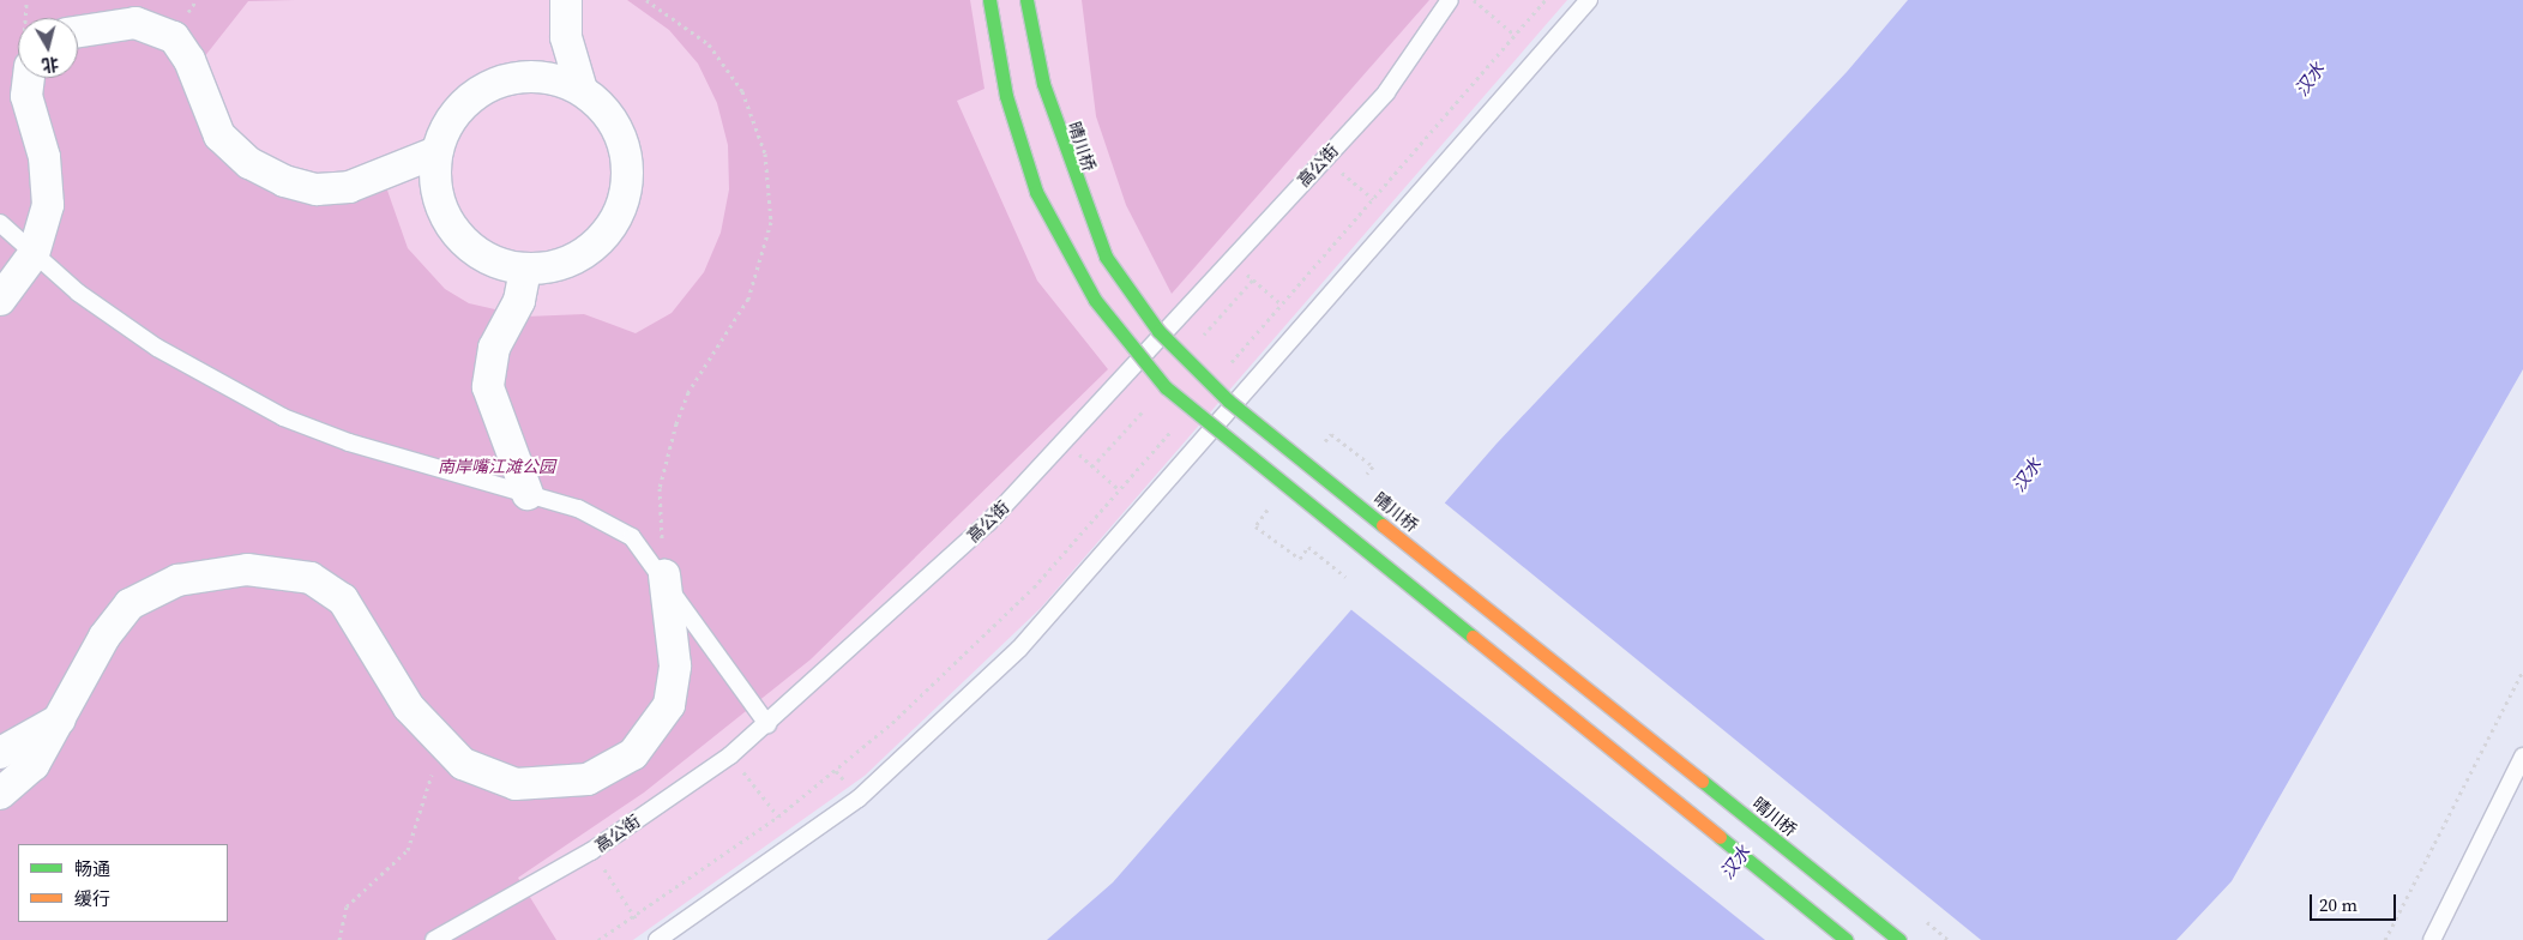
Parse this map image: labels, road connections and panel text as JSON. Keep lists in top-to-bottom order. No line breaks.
{"streets":{"main road":["晴川桥"],"lane":["高公街"]},"water":["汉水"],"parks":["南岸嘴江滩公园"],"legend":["畅通","缓行"],"scale_bar":"20 m","north":"bottom"}
